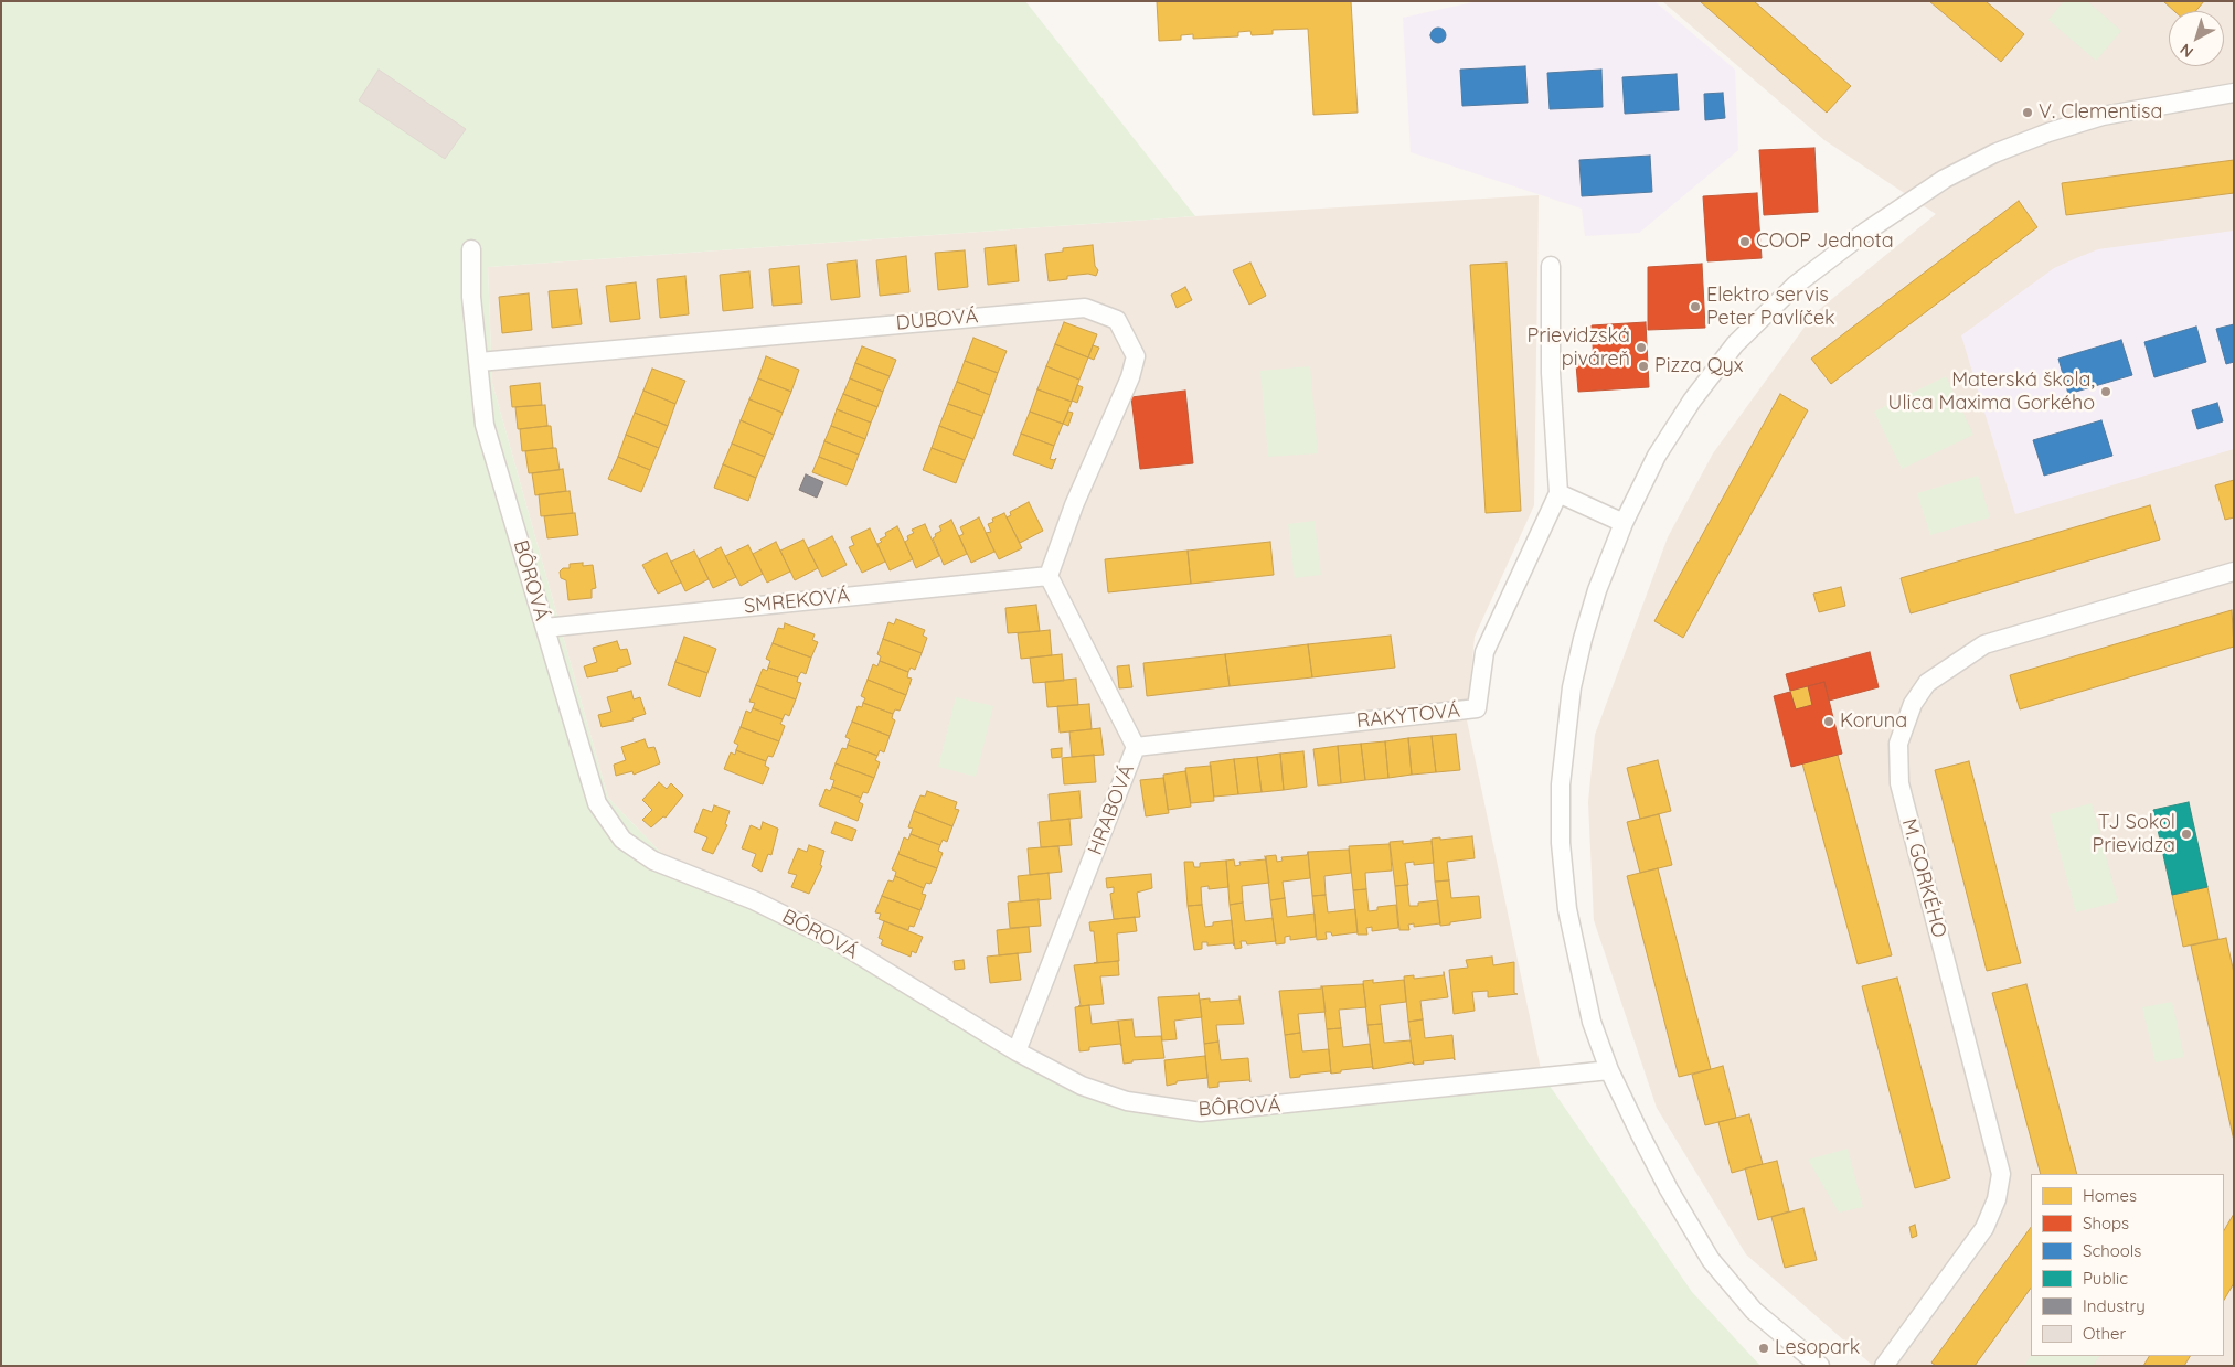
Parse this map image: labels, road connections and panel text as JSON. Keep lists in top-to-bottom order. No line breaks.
{"streets":{"street":["DUBOVÁ","BÔROVÁ","SMREKOVÁ","RAKYTOVÁ","HRABOVÁ","M. GORKÉHO"]},"crossings":[["DUBOVÁ","BÔROVÁ"],["DUBOVÁ","SMREKOVÁ"],["DUBOVÁ","HRABOVÁ"],["BÔROVÁ","SMREKOVÁ"],["BÔROVÁ","HRABOVÁ"],["SMREKOVÁ","HRABOVÁ"],["RAKYTOVÁ","HRABOVÁ"]],"places":["V. Clementisa","COOP Jednota","Elektro servis Peter Pavlíček","Prievidzská piváreň","Pizza Qyx","Materská škola, Ulica Maxima Gorkého","Koruna","TJ Sokol Prievidza","Lesopark"],"legend":["Homes","Shops","Schools","Public","Industry","Other"],"north":"bottom left"}
